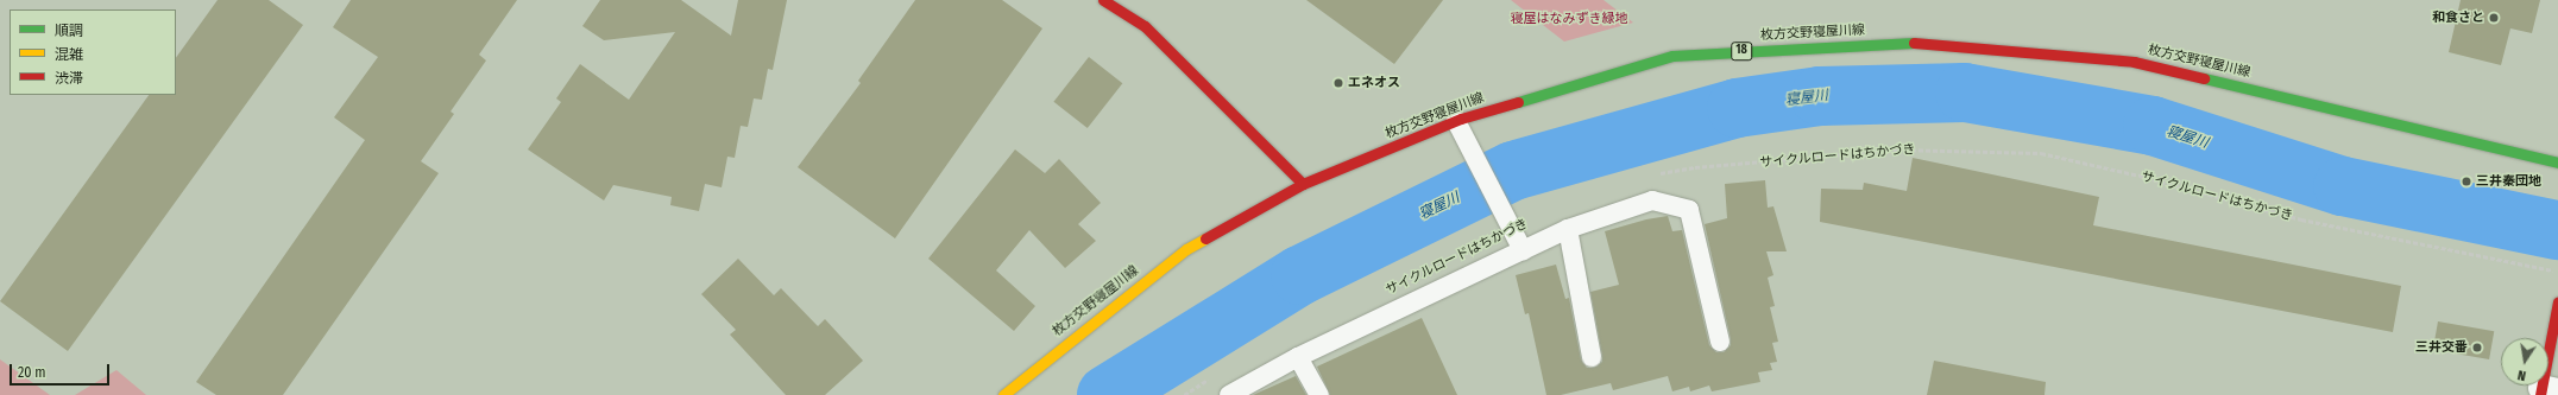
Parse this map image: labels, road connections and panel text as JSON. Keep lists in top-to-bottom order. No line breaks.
{"streets":{"main road":["枚方交野寝屋川線","18"],"path":["サイクルロードはちかづき"]},"water":["寝屋川"],"parks":["寝屋はなみずき緑地"],"places":["和食さと","エネオス","三井秦団地","三井交番"],"legend":["順調","混雑","渋滞"],"scale_bar":"20 m","north":"bottom"}
